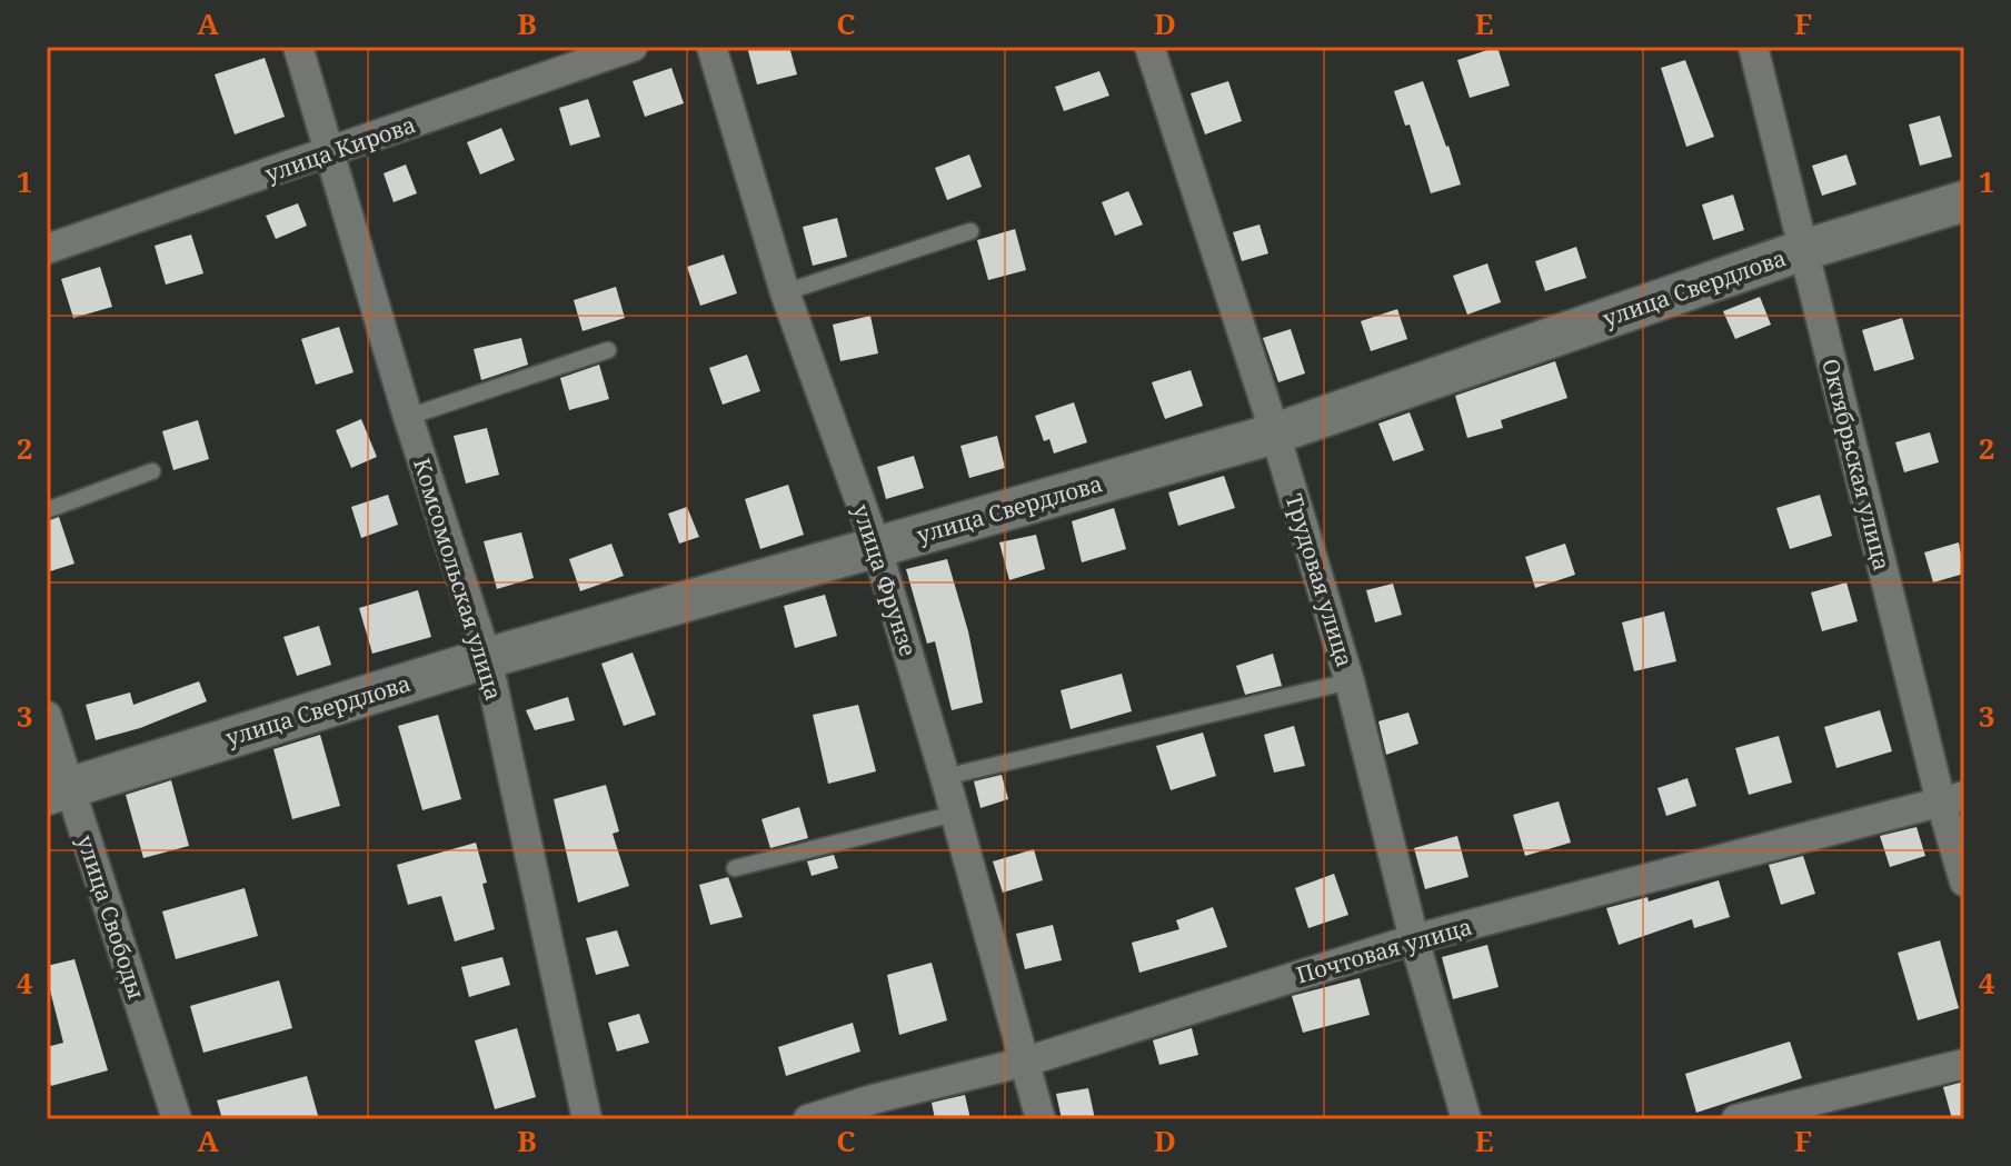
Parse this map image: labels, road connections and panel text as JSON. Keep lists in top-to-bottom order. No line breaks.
{"streets":{"street":["улица Кирова","улица Свердлова","Октябрьская улица","Комсомольская улица","улица Фрунзе","Трудовая улица","улица Свободы","Почтовая улица"]},"crossings":[["улица Кирова","Комсомольская улица"],["улица Свердлова","Октябрьская улица"],["улица Свердлова","Комсомольская улица"],["улица Свердлова","улица Фрунзе"],["улица Свердлова","Трудовая улица"],["улица Свердлова","улица Свободы"],["Октябрьская улица","Почтовая улица"],["улица Фрунзе","Почтовая улица"],["Трудовая улица","Почтовая улица"]],"grid":{"columns":["A","B","C","D","E","F"],"rows":["1","2","3","4"]}}
